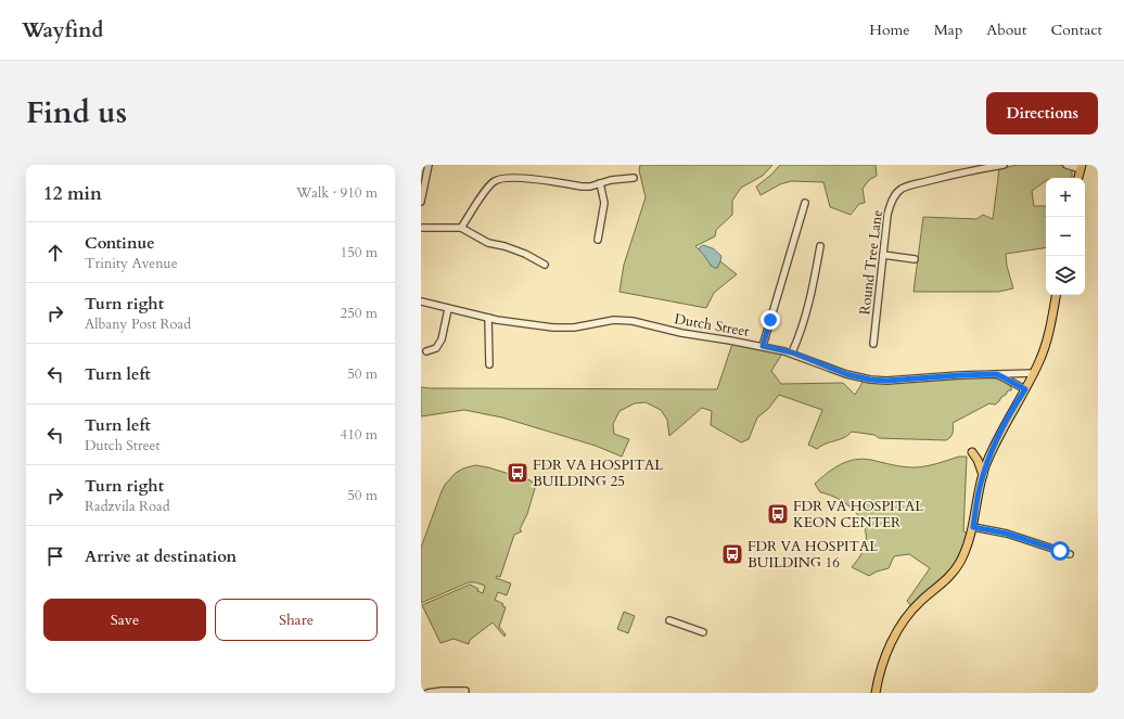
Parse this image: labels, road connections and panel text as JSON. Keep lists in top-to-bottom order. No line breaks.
{"streets":{"street":["Round Tree Lane","Dutch Street"]},"places":{"bus stop":["FDR VA HOSPITAL BUILDING 25","FDR VA HOSPITAL KEON CENTER","FDR VA HOSPITAL BUILDING 16"]},"page":{"header":"Wayfind","nav":["Home","Map","About","Contact"],"title":"Find us","buttons":["Directions",["Save","Share"]],"heading":["12 min","Walk · 910 m"],"map_buttons":["+","−"],"list":[["Continue","Trinity Avenue","150 m"],["Turn right","Albany Post Road","250 m"],["Turn left","50 m"],["Turn left","Dutch Street","410 m"],["Turn right","Radzvila Road","50 m"],"Arrive at destination"]}}
